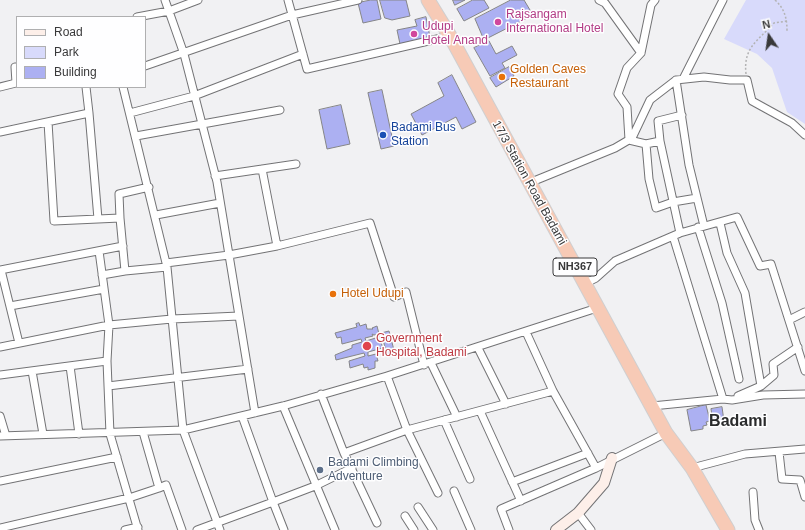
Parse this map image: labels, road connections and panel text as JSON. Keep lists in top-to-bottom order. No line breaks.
{"streets":{"highway":["17/3 Station Road Badami","NH367"]},"districts":["Badami"],"places":["Rajsangam International Hotel","Udupi Hotel Anand","Golden Caves Restaurant","Badami Bus Station","Hotel Udupi","Government Hospital, Badami","Badami Climbing Adventure"],"legend":["Road","Park","Building"],"north":"top"}
